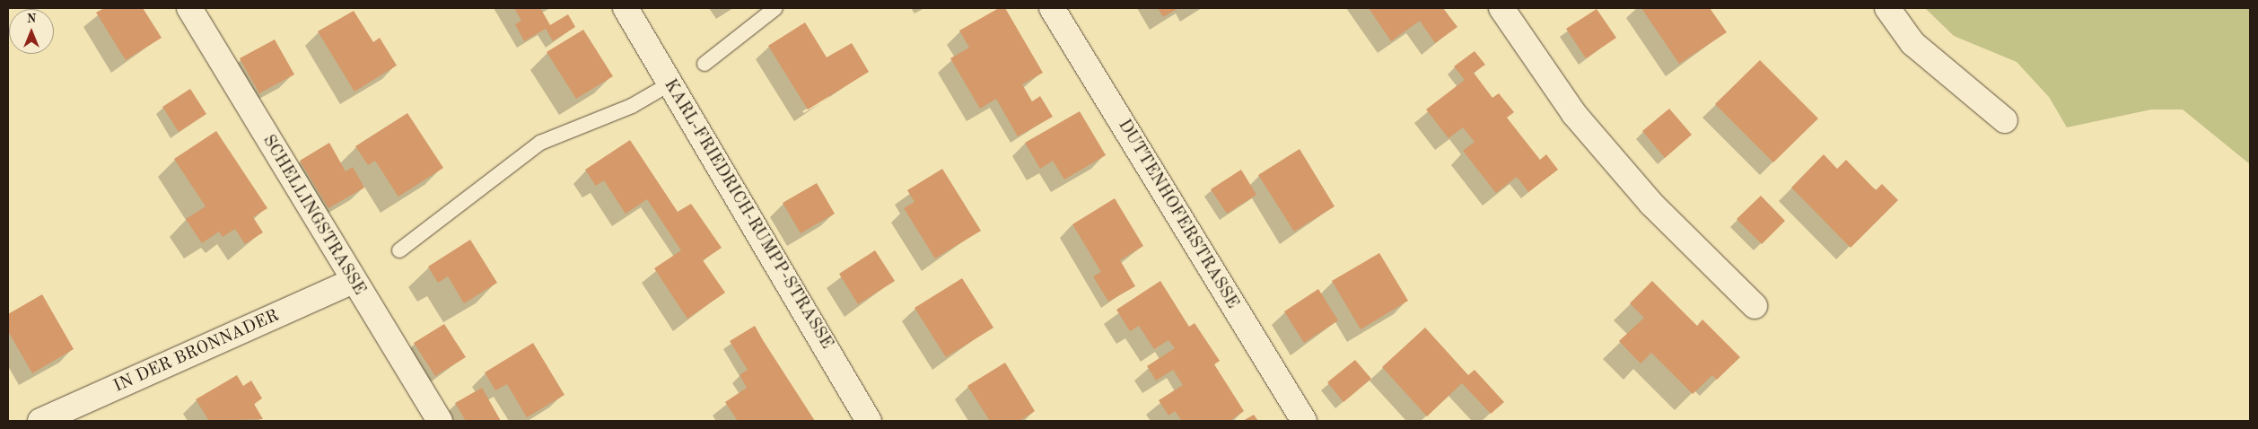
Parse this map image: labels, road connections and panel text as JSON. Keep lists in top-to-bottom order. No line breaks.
{"streets":{"street":["KARL-FRIEDRICH-RUMPP-STRASSE","DUTTENHOFERSTRASSE","SCHELLINGSTRASSE","IN DER BRONNADER"]},"crossings":[["SCHELLINGSTRASSE","IN DER BRONNADER"]],"north":"top"}
